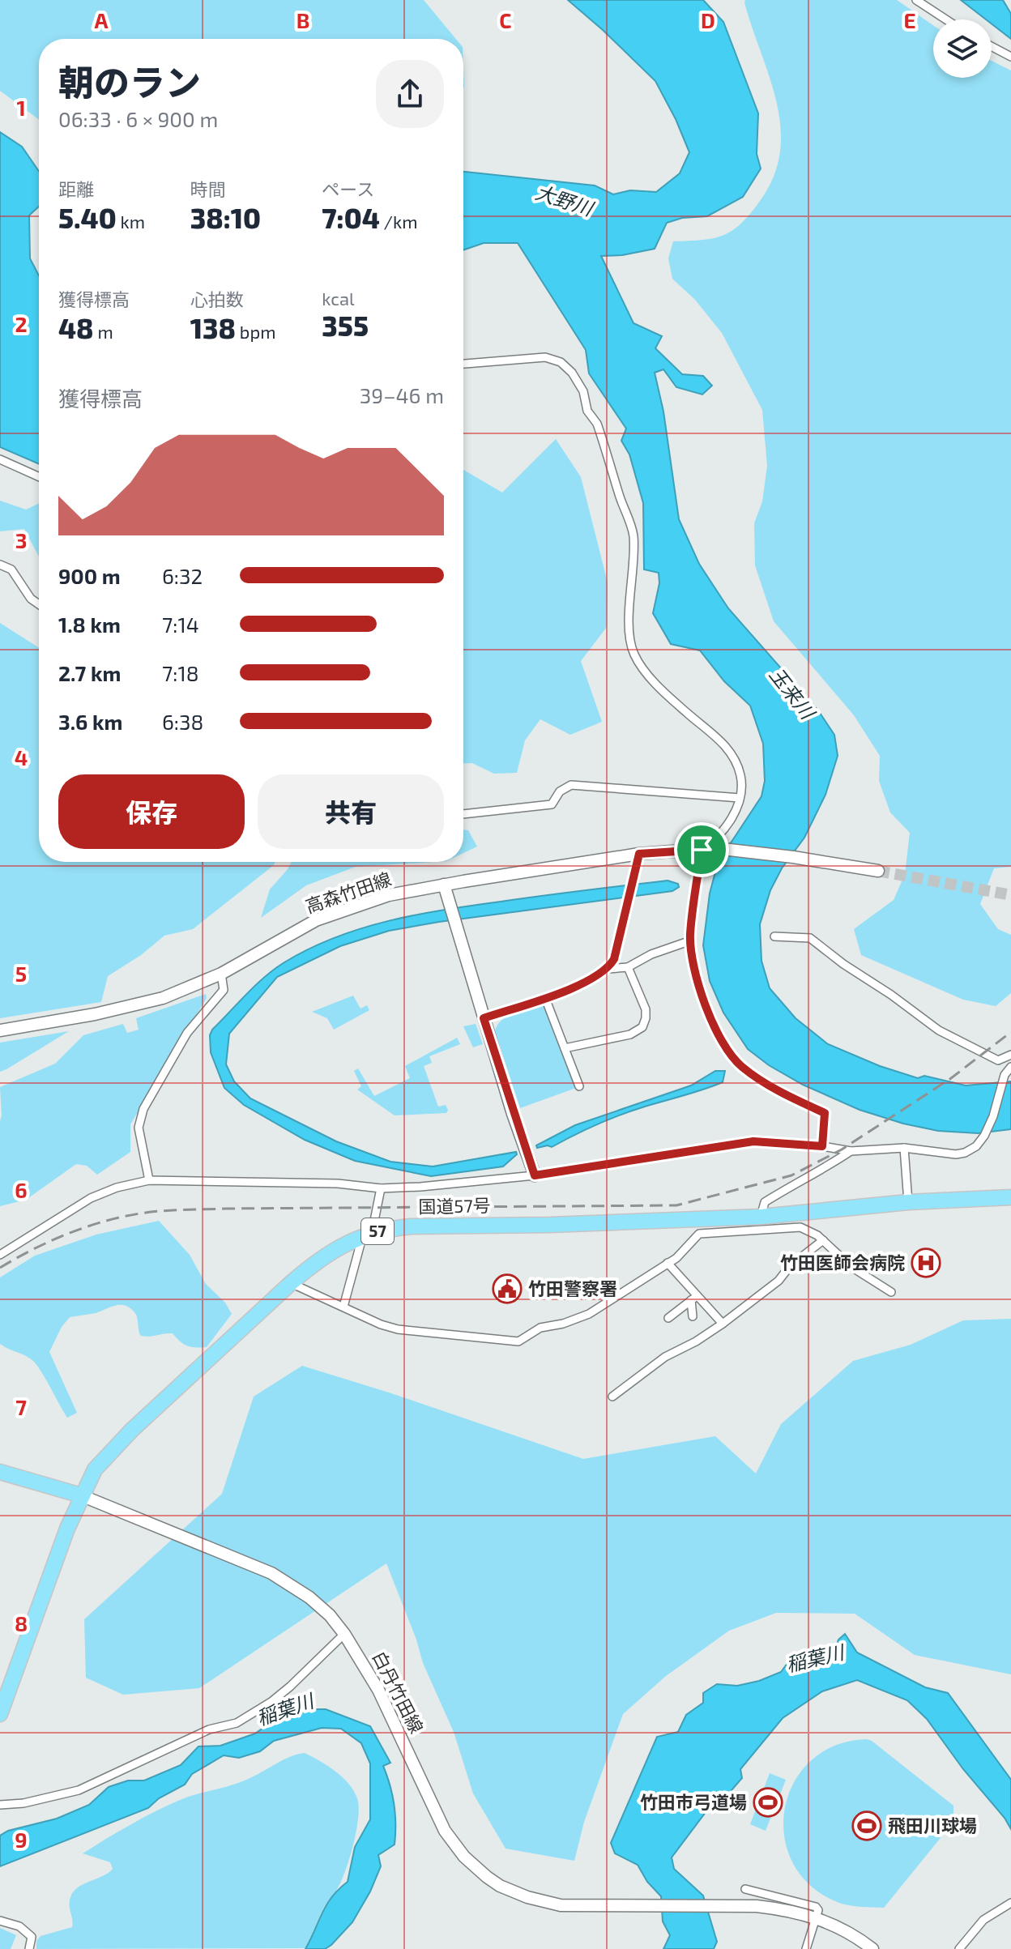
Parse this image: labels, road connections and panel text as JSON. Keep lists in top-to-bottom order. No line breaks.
{"streets":{"highway":["国道57号","57"],"main road":["高森竹田線","白丹竹田線"]},"crossings":[["国道57号","白丹竹田線"]],"water":["大野川","玉来川","稲葉川"],"places":{"hospital":["竹田医師会病院"],"public building":["竹田警察署"],"sports":["竹田市弓道場","飛田川球場"]},"page":{"heading":["朝のラン","06:33 · 6 × 900 m"],"stats":[["距離","5.40 km"],["時間","38:10"],["ペース","7:04 /km"],["獲得標高","48 m"],["心拍数","138 bpm"],["kcal","355"]],"chart":["獲得標高","39–46 m"],"list":[{"name":"900 m","note":"6:32"},{"name":"1.8 km","note":"7:14"},{"name":"2.7 km","note":"7:18"},{"name":"3.6 km","note":"6:38"}],"buttons":["保存","共有"]},"grid":{"columns":["A","B","C","D","E"],"rows":["1","2","3","4","5","6","7","8","9"]}}
